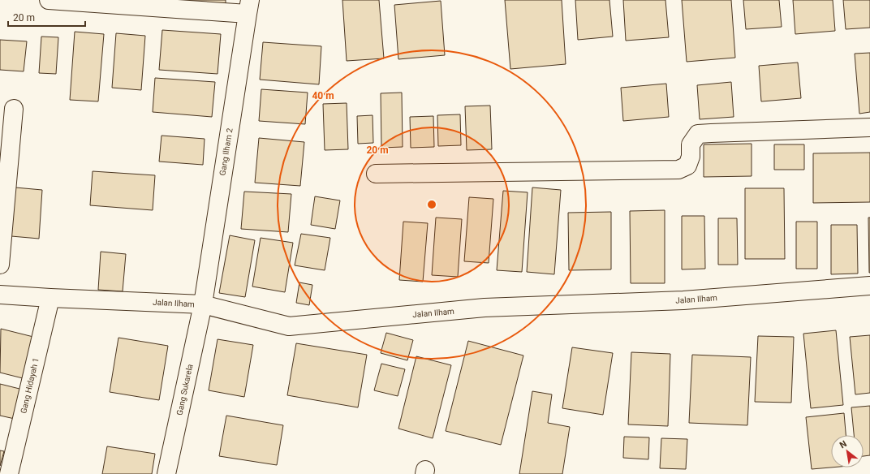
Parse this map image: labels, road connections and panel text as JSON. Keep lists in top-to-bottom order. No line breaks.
{"streets":{"street":["Gang Ilham 2","Jalan Ilham","Gang Hidayah 1","Gang Sukarela"]},"crossings":[["Gang Ilham 2","Jalan Ilham"],["Gang Ilham 2","Gang Sukarela"],["Jalan Ilham","Gang Hidayah 1"],["Jalan Ilham","Gang Sukarela"]],"scale_bar":"20 m","north":"top left","rings":["40 m","20 m"]}
